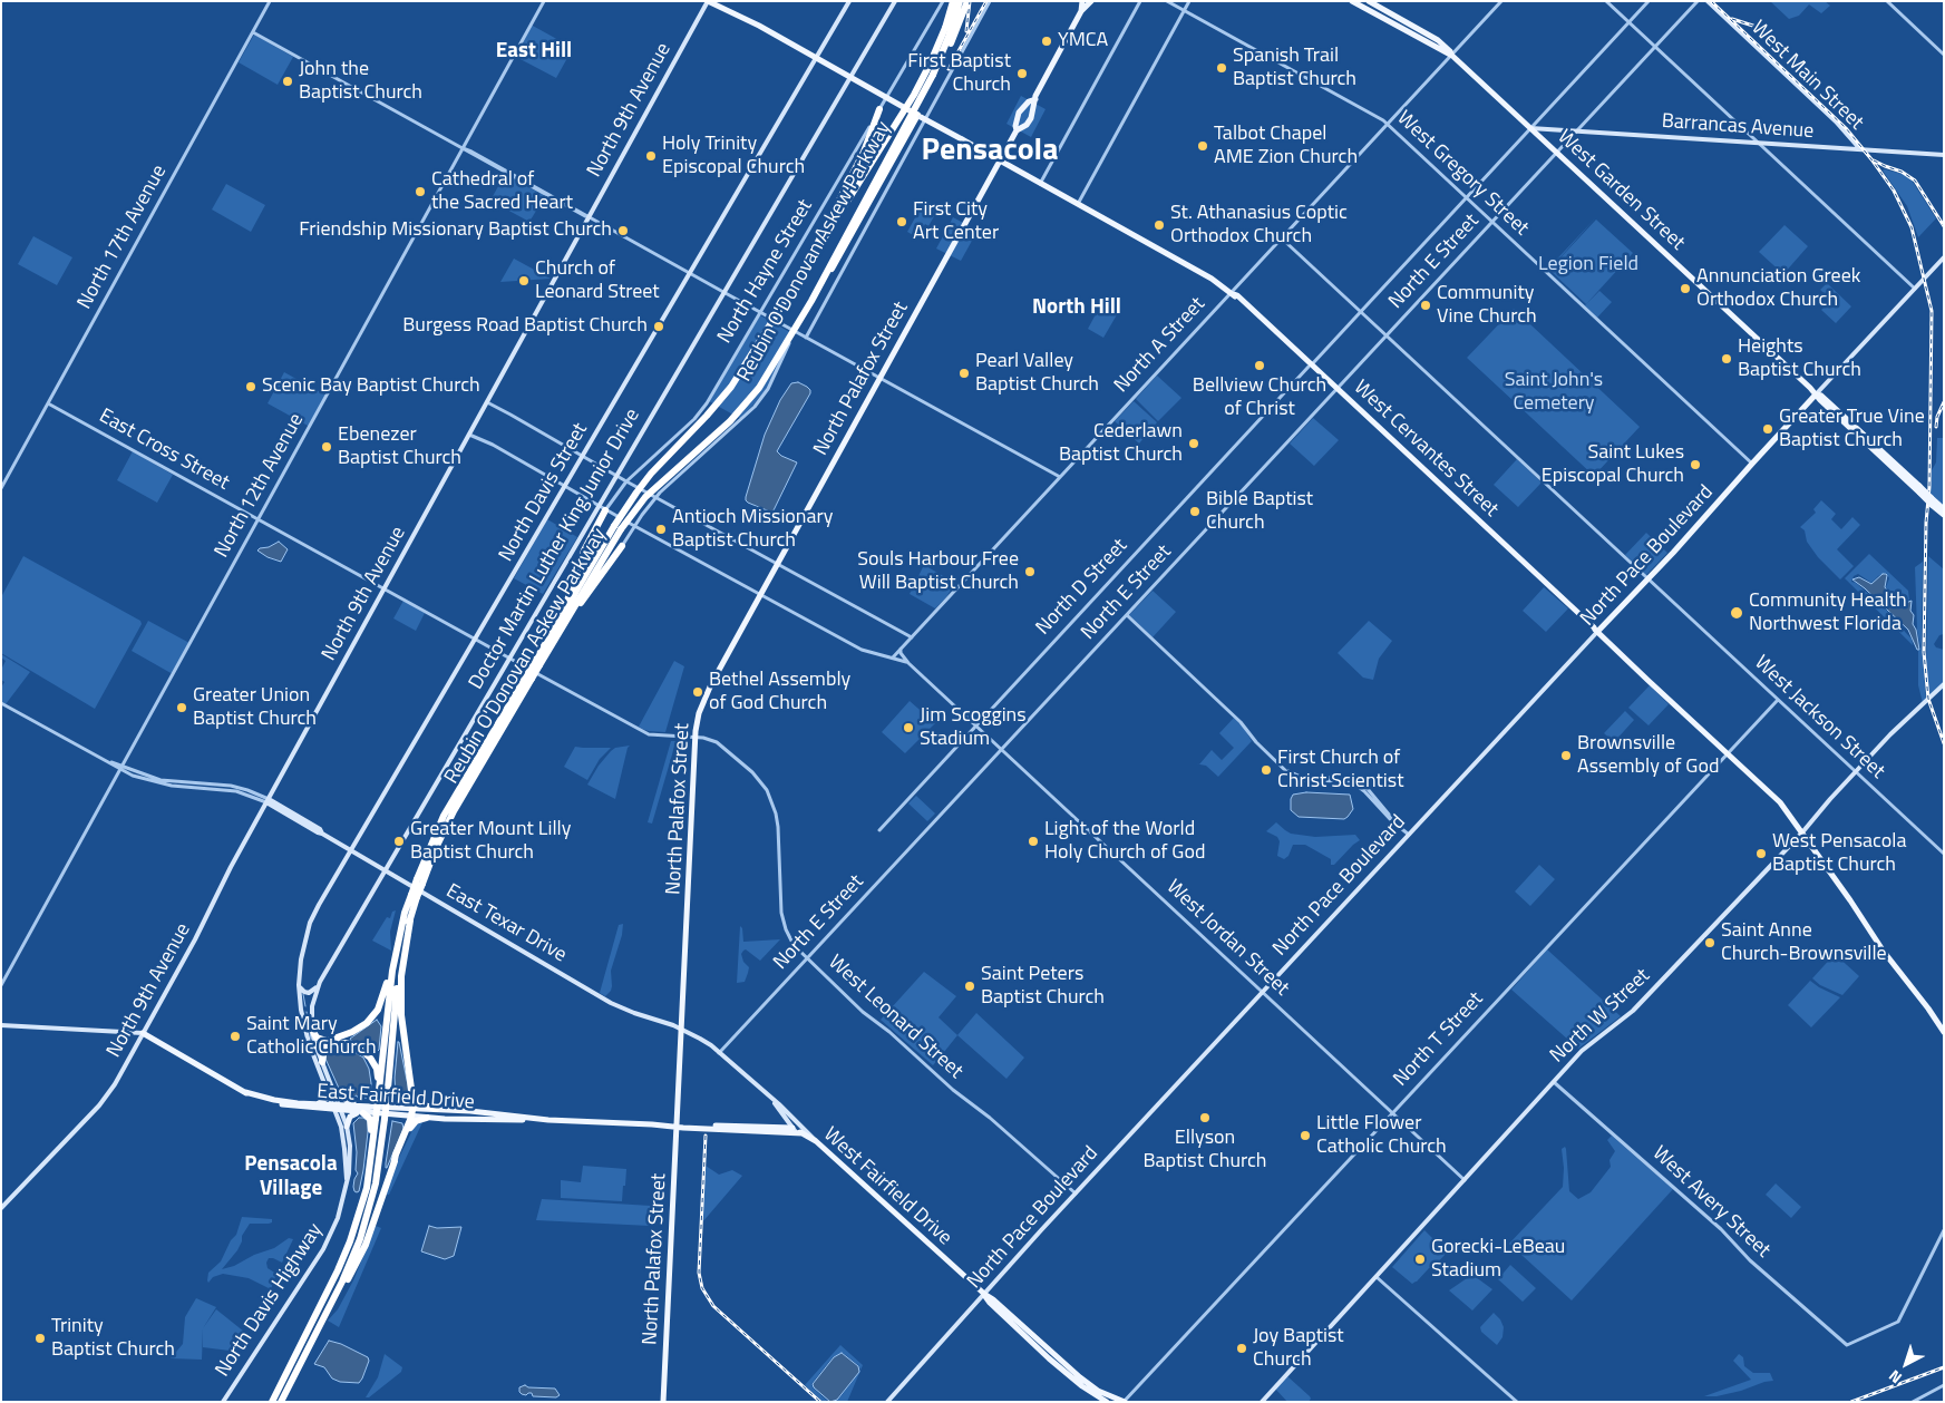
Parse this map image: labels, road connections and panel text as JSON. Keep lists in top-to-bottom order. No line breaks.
{"streets":{"highway":["Reubin O'Donovan Askew Parkway"],"main road":["West Main Street","North 9th Avenue","Barrancas Avenue","West Garden Street","North Palafox Street","West Cervantes Street","North Davis Street","Doctor Martin Luther King Junior Drive","North Pace Boulevard","East Texar Drive","North W Street","East Fairfield Drive","West Fairfield Drive","North Davis Highway"],"street":["West Gregory Street","North 17th Avenue","North E Street","North Hayne Street","North A Street","East Cross Street","North 12th Avenue","North D Street","West Jackson Street","West Jordan Street","West Leonard Street","North T Street","West Avery Street"]},"crossings":[["West Main Street","Barrancas Avenue"],["North 9th Avenue","West Cervantes Street"],["North 9th Avenue","East Cross Street"],["North 9th Avenue","East Texar Drive"],["North 9th Avenue","East Fairfield Drive"],["Barrancas Avenue","West Garden Street"],["Barrancas Avenue","North E Street"],["Barrancas Avenue","North D Street"],["West Gregory Street","North E Street"],["West Gregory Street","North A Street"],["West Gregory Street","North Pace Boulevard"],["West Gregory Street","North D Street"],["West Garden Street","North E Street"],["West Garden Street","North A Street"],["West Garden Street","North Pace Boulevard"],["West Garden Street","North D Street"],["North 17th Avenue","East Cross Street"],["North E Street","West Cervantes Street"],["North E Street","West Jackson Street"],["North E Street","East Texar Drive"],["North E Street","West Jordan Street"],["North E Street","West Leonard Street"],["North Hayne Street","West Cervantes Street"],["North A Street","West Cervantes Street"],["North A Street","West Jackson Street"],["North A Street","West Jordan Street"],["North Palafox Street","West Cervantes Street"],["North Palafox Street","East Texar Drive"],["North Palafox Street","West Leonard Street"],["North Palafox Street","East Fairfield Drive"],["North Palafox Street","West Fairfield Drive"],["West Cervantes Street","North Davis Street"],["West Cervantes Street","Doctor Martin Luther King Junior Drive"],["West Cervantes Street","North Pace Boulevard"],["West Cervantes Street","North D Street"],["West Cervantes Street","North W Street"],["West Cervantes Street","North T Street"],["East Cross Street","North 12th Avenue"],["East Cross Street","North Davis Street"],["East Cross Street","Doctor Martin Luther King Junior Drive"],["East Cross Street","West Leonard Street"],["North 12th Avenue","East Texar Drive"],["North Davis Street","East Texar Drive"],["North Davis Street","North Davis Highway"],["Doctor Martin Luther King Junior Drive","East Texar Drive"],["Doctor Martin Luther King Junior Drive","North Davis Highway"],["North Pace Boulevard","West Jackson Street"],["North Pace Boulevard","West Jordan Street"],["North Pace Boulevard","West Leonard Street"],["North Pace Boulevard","West Fairfield Drive"],["North D Street","West Jackson Street"],["North D Street","West Jordan Street"],["West Jackson Street","North W Street"],["West Jackson Street","North T Street"],["West Jordan Street","North W Street"],["West Jordan Street","North T Street"],["North W Street","West Avery Street"],["North T Street","West Fairfield Drive"],["East Fairfield Drive","West Fairfield Drive"],["East Fairfield Drive","North Davis Highway"]],"districts":["East Hill","Pensacola","North Hill","Pensacola Village"],"parks":["Legion Field","Saint John's Cemetery"],"places":["YMCA","Spanish Trail Baptist Church","First Baptist Church","John the Baptist Church","Talbot Chapel AME Zion Church","Holy Trinity Episcopal Church","Cathedral of the Sacred Heart","First City Art Center","St. Athanasius Coptic Orthodox Church","Friendship Missionary Baptist Church","Church of Leonard Street","Annunciation Greek Orthodox Church","Community Vine Church","Burgess Road Baptist Church","Heights Baptist Church","Bellview Church of Christ","Pearl Valley Baptist Church","Scenic Bay Baptist Church","Greater True Vine Baptist Church","Cederlawn Baptist Church","Ebenezer Baptist Church","Saint Lukes Episcopal Church","Bible Baptist Church","Antioch Missionary Baptist Church","Souls Harbour Free Will Baptist Church","Community Health Northwest Florida","Bethel Assembly of God Church","Greater Union Baptist Church","Jim Scoggins Stadium","Brownsville Assembly of God","First Church of Christ Scientist","Greater Mount Lilly Baptist Church","Light of the World Holy Church of God","West Pensacola Baptist Church","Saint Anne Church-Brownsville","Saint Peters Baptist Church","Saint Mary Catholic Church","Ellyson Baptist Church","Little Flower Catholic Church","Gorecki-LeBeau Stadium","Trinity Baptist Church","Joy Baptist Church"],"north":"bottom left"}
